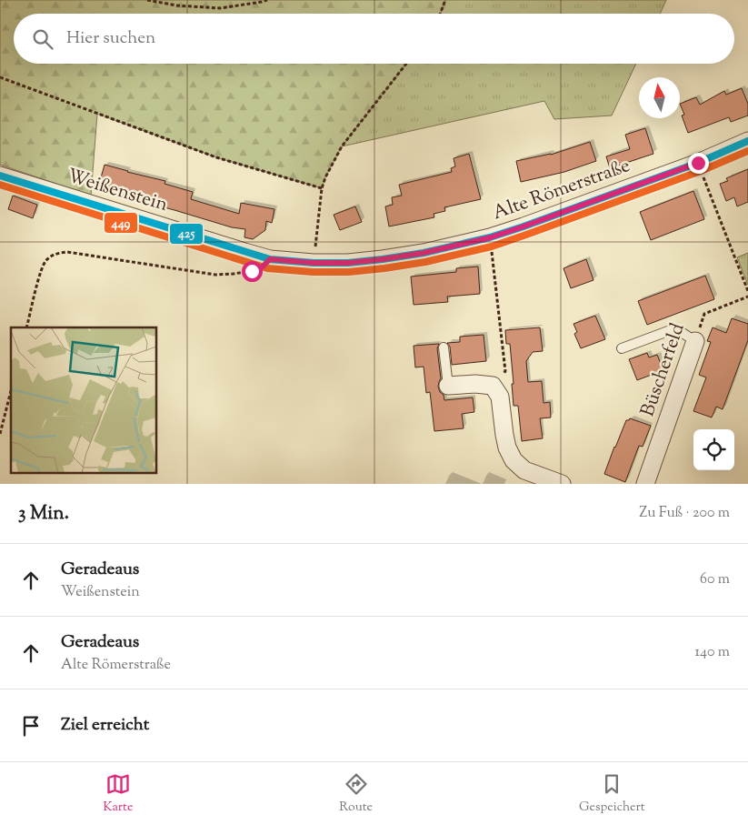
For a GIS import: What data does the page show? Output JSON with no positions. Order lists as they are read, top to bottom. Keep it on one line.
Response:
{"streets":{"street":["Alte Römerstraße","Weißenstein","Büscherfeld"]},"crossings":[["Alte Römerstraße","Weißenstein"]],"lines":["transit line 425","transit line 449"],"north":"top","page":{"search":"Hier suchen","heading":["3 Min.","Zu Fuß · 200 m"],"list":[["Geradeaus","Weißenstein","60 m"],["Geradeaus","Alte Römerstraße","140 m"],"Ziel erreicht"],"nav":["Karte","Route","Gespeichert"]}}
